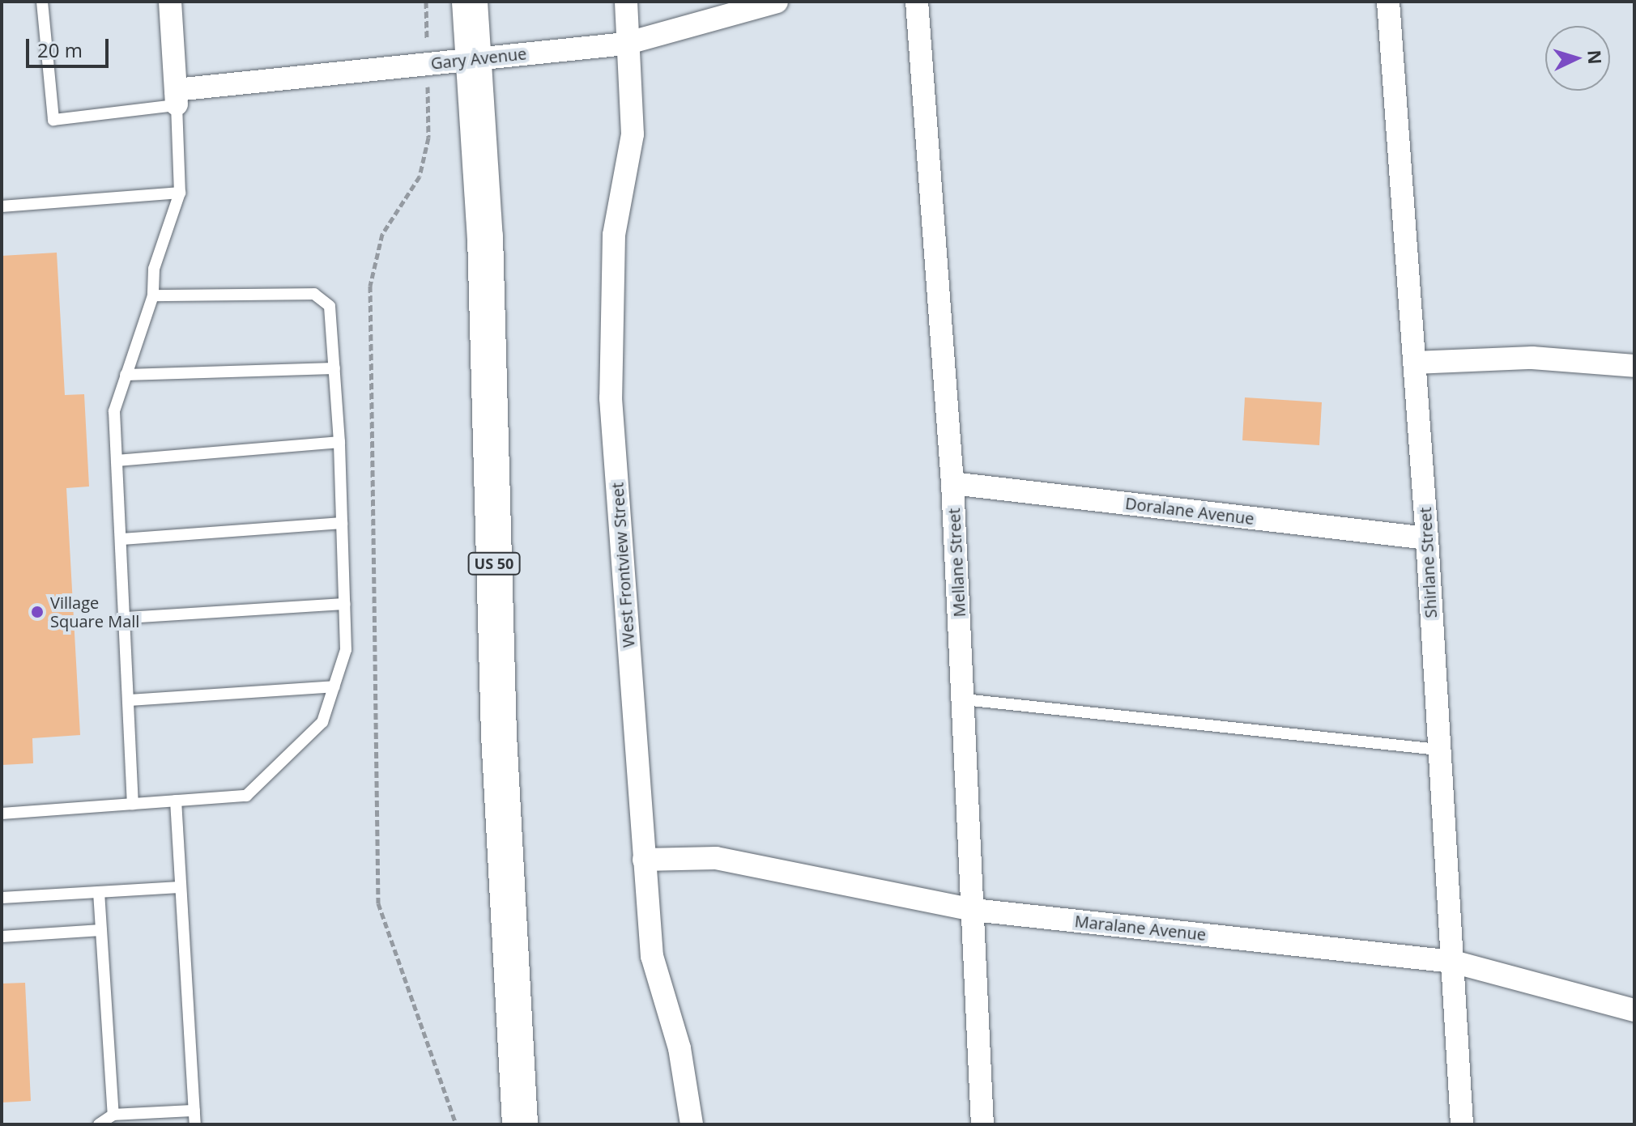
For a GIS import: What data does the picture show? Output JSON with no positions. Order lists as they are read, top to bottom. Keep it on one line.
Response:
{"streets":{"highway":["US 50"],"street":["Gary Avenue","Doralane Avenue","Mellane Street","Shirlane Street","West Frontview Street","Maralane Avenue"]},"crossings":[["Gary Avenue","US 50"],["Gary Avenue","West Frontview Street"],["Doralane Avenue","Mellane Street"],["Doralane Avenue","Shirlane Street"],["Mellane Street","Maralane Avenue"],["Shirlane Street","Maralane Avenue"],["West Frontview Street","Maralane Avenue"]],"places":["Village Square Mall"],"scale_bar":"20 m","north":"right"}
